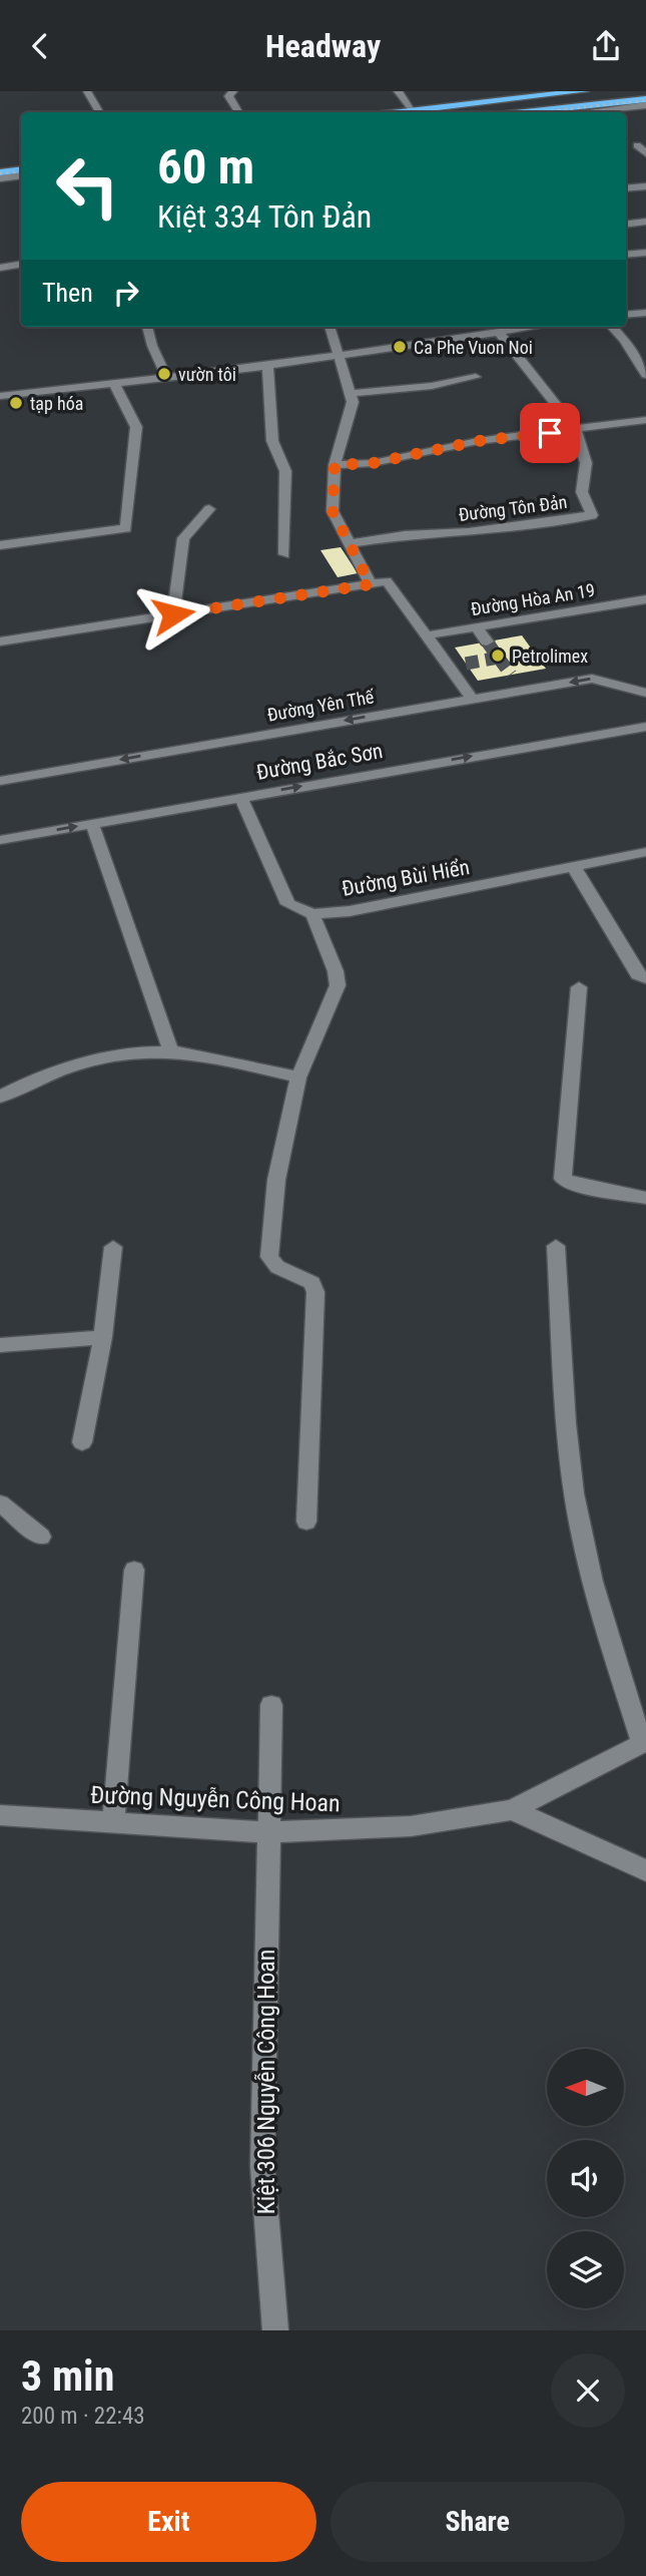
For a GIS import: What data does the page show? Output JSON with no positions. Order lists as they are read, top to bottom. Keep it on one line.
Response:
{"streets":{"street":["Đường Tôn Đản","Đường Hòa An 19","Đường Yên Thế","Đường Bắc Sơn","Đường Bùi Hiển","Đường Nguyễn Công Hoan","Kiệt 306 Nguyễn Công Hoan"]},"crossings":[["Đường Nguyễn Công Hoan","Kiệt 306 Nguyễn Công Hoan"]],"one_way":["Đường Bắc Sơn"],"places":["Ca Phe Vuon Noi","vườn tôi","tạp hóa","Petrolimex"],"north":"left","page":{"header":"Headway","turn":["60 m","Kiệt 334 Tôn Đản"],"then":"Then","heading":["3 min","200 m · 22:43"],"buttons":["Exit","Share"]}}
